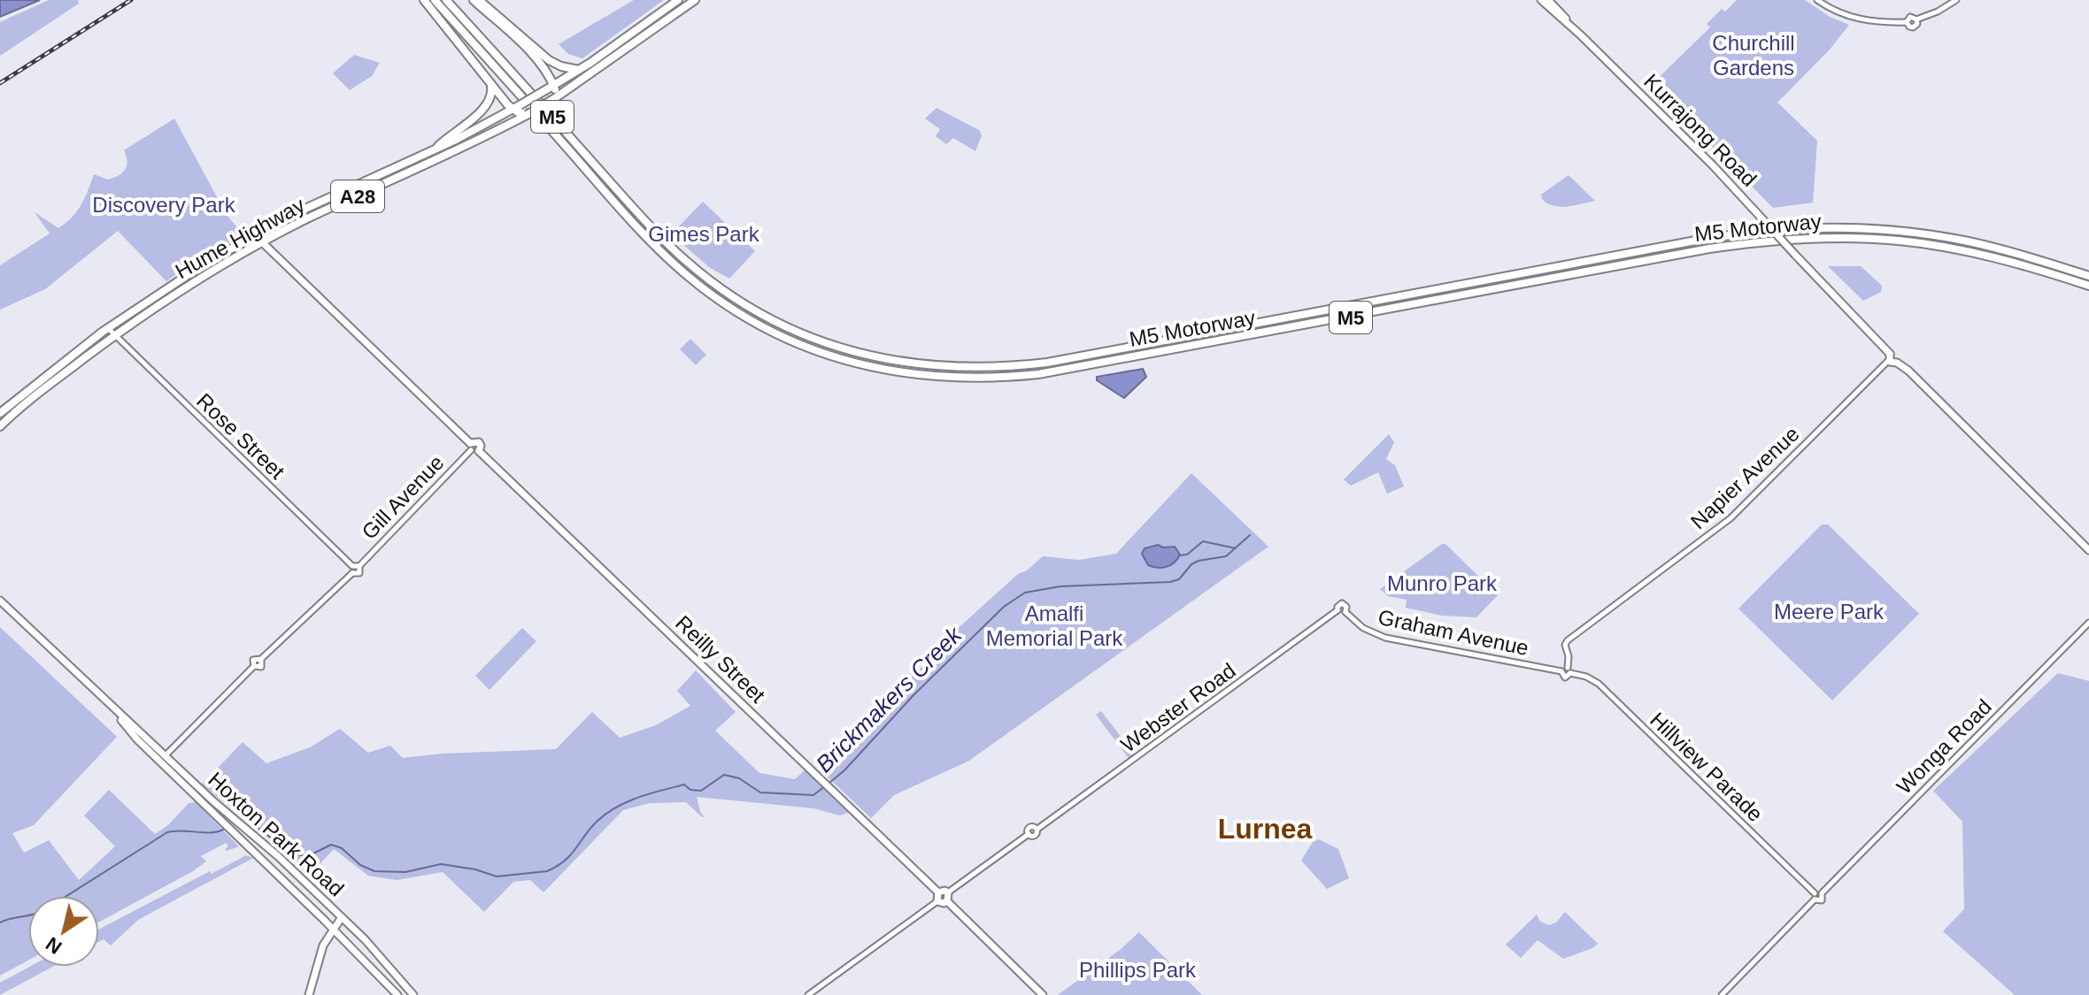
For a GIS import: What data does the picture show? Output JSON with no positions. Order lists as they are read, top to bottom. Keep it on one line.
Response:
{"streets":{"highway":["M5","A28","M5 Motorway","Hume Highway"],"main road":["Kurrajong Road","Reilly Street","Hoxton Park Road"],"street":["Rose Street","Napier Avenue","Gill Avenue","Graham Avenue","Webster Road","Wonga Road","Hillview Parade"]},"crossings":[["Kurrajong Road","Napier Avenue"],["Hume Highway","Rose Street"],["Hume Highway","Reilly Street"],["Napier Avenue","Graham Avenue"],["Napier Avenue","Hillview Parade"],["Gill Avenue","Reilly Street"],["Graham Avenue","Webster Road"],["Graham Avenue","Hillview Parade"],["Reilly Street","Webster Road"],["Wonga Road","Hillview Parade"]],"districts":["Lurnea"],"water":["Brickmakers Creek"],"parks":["Churchill Gardens","Discovery Park","Gimes Park","Munro Park","Meere Park","Amalfi Memorial Park","Phillips Park"],"north":"bottom left"}
